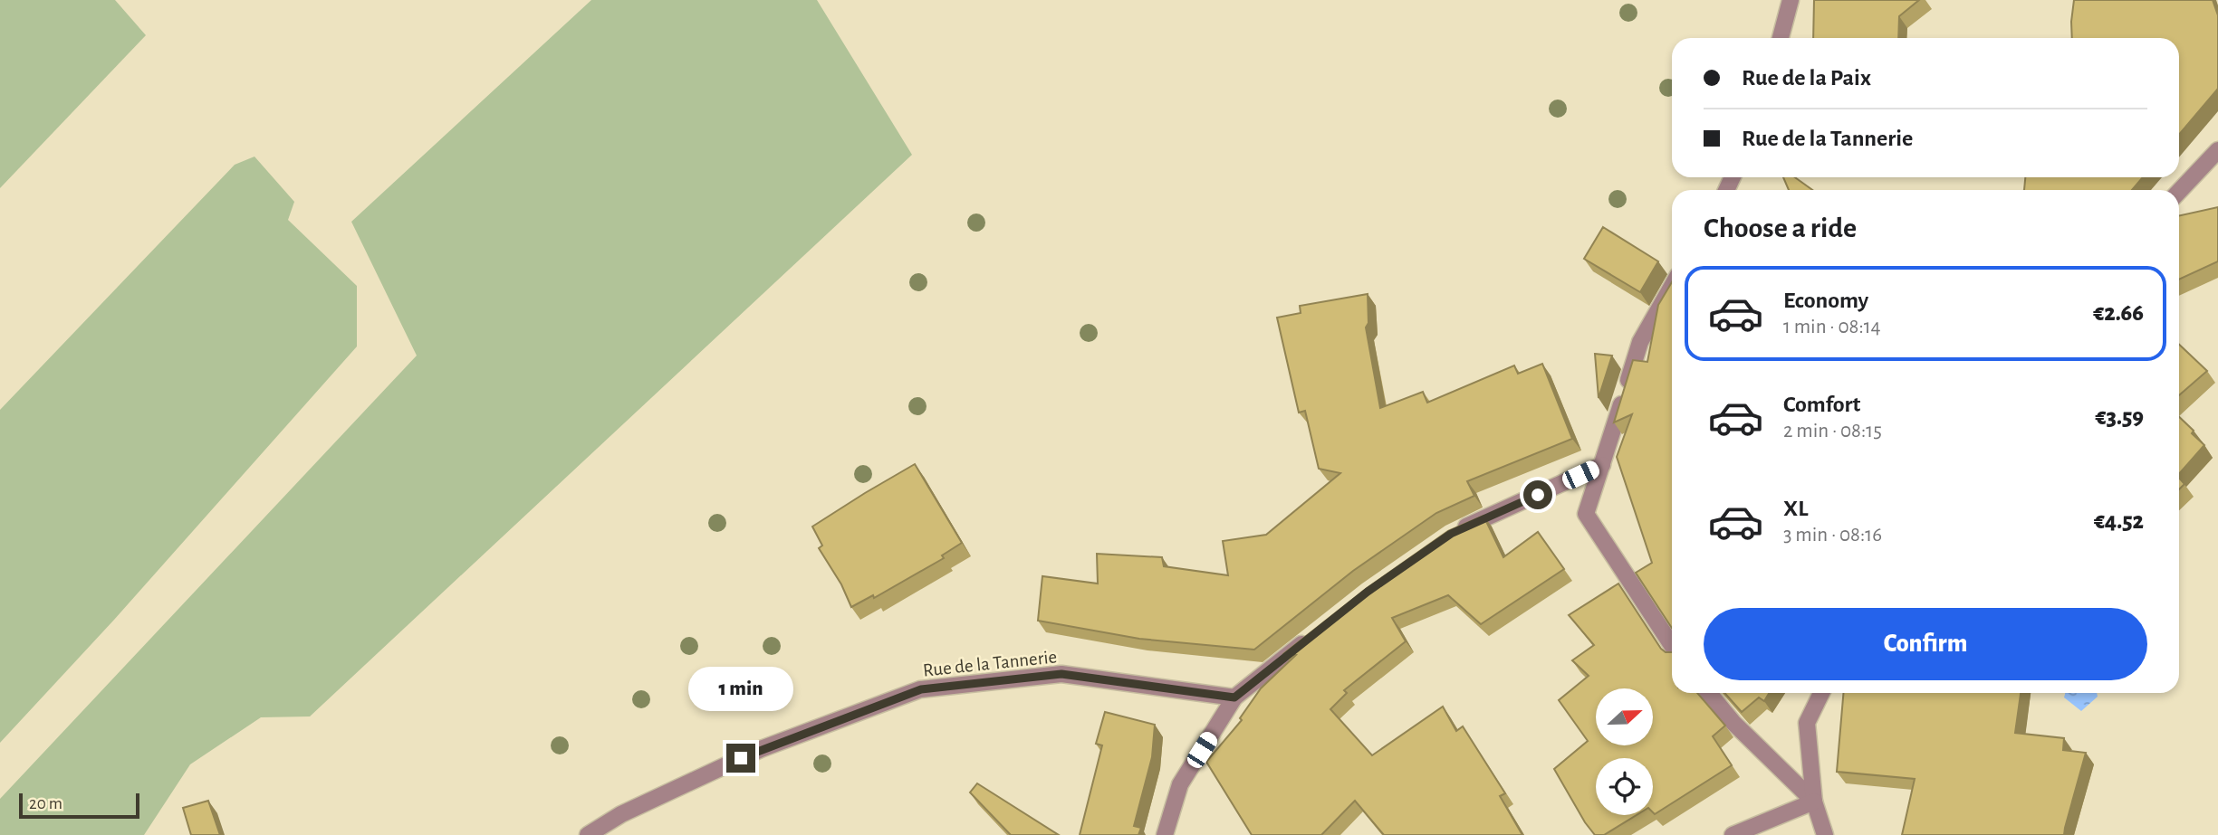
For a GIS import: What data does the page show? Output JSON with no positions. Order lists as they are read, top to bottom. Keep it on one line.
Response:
{"streets":{"street":["Rue de la Tannerie"]},"scale_bar":"20 m","north":"right","page":{"banner":["Rue de la Paix","Rue de la Tannerie"],"heading":"Choose a ride","list":[{"name":"Economy","note":"1 min · 08:14","value":"€2.66"},{"name":"Comfort","note":"2 min · 08:15","value":"€3.59"},{"name":"XL","note":"3 min · 08:16","value":"€4.52"}],"buttons":"Confirm","bubble":"1 min","scale":"20 m"}}
